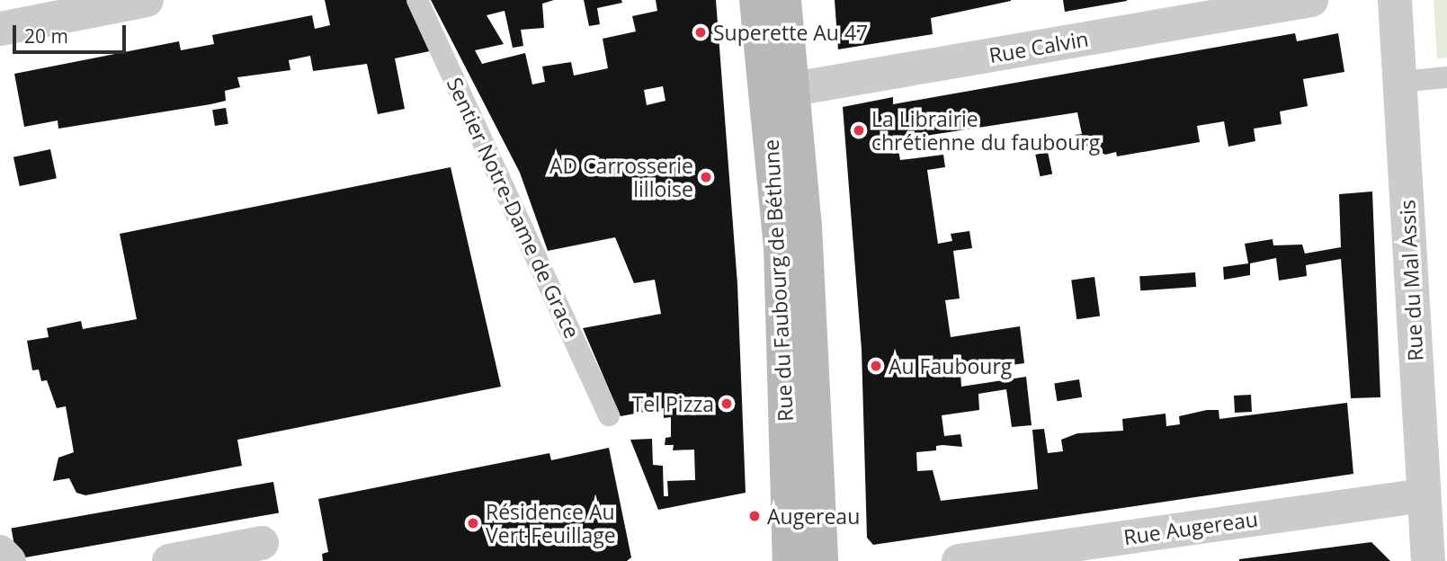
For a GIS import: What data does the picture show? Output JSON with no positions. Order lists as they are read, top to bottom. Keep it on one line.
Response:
{"streets":{"main road":["Rue du Faubourg de Béthune"],"street":["Rue Calvin","Rue du Mal Assis","Rue Augereau"],"lane":["Sentier Notre-Dame de Grace"]},"crossings":[["Rue Calvin","Rue du Faubourg de Béthune"],["Rue du Mal Assis","Rue Augereau"]],"places":["Superette Au 47","La Librairie chrétienne du faubourg","AD Carrosserie lilloise","Au Faubourg","Tel Pizza","Augereau","Résidence Au Vert Feuillage"],"scale_bar":"20 m"}
